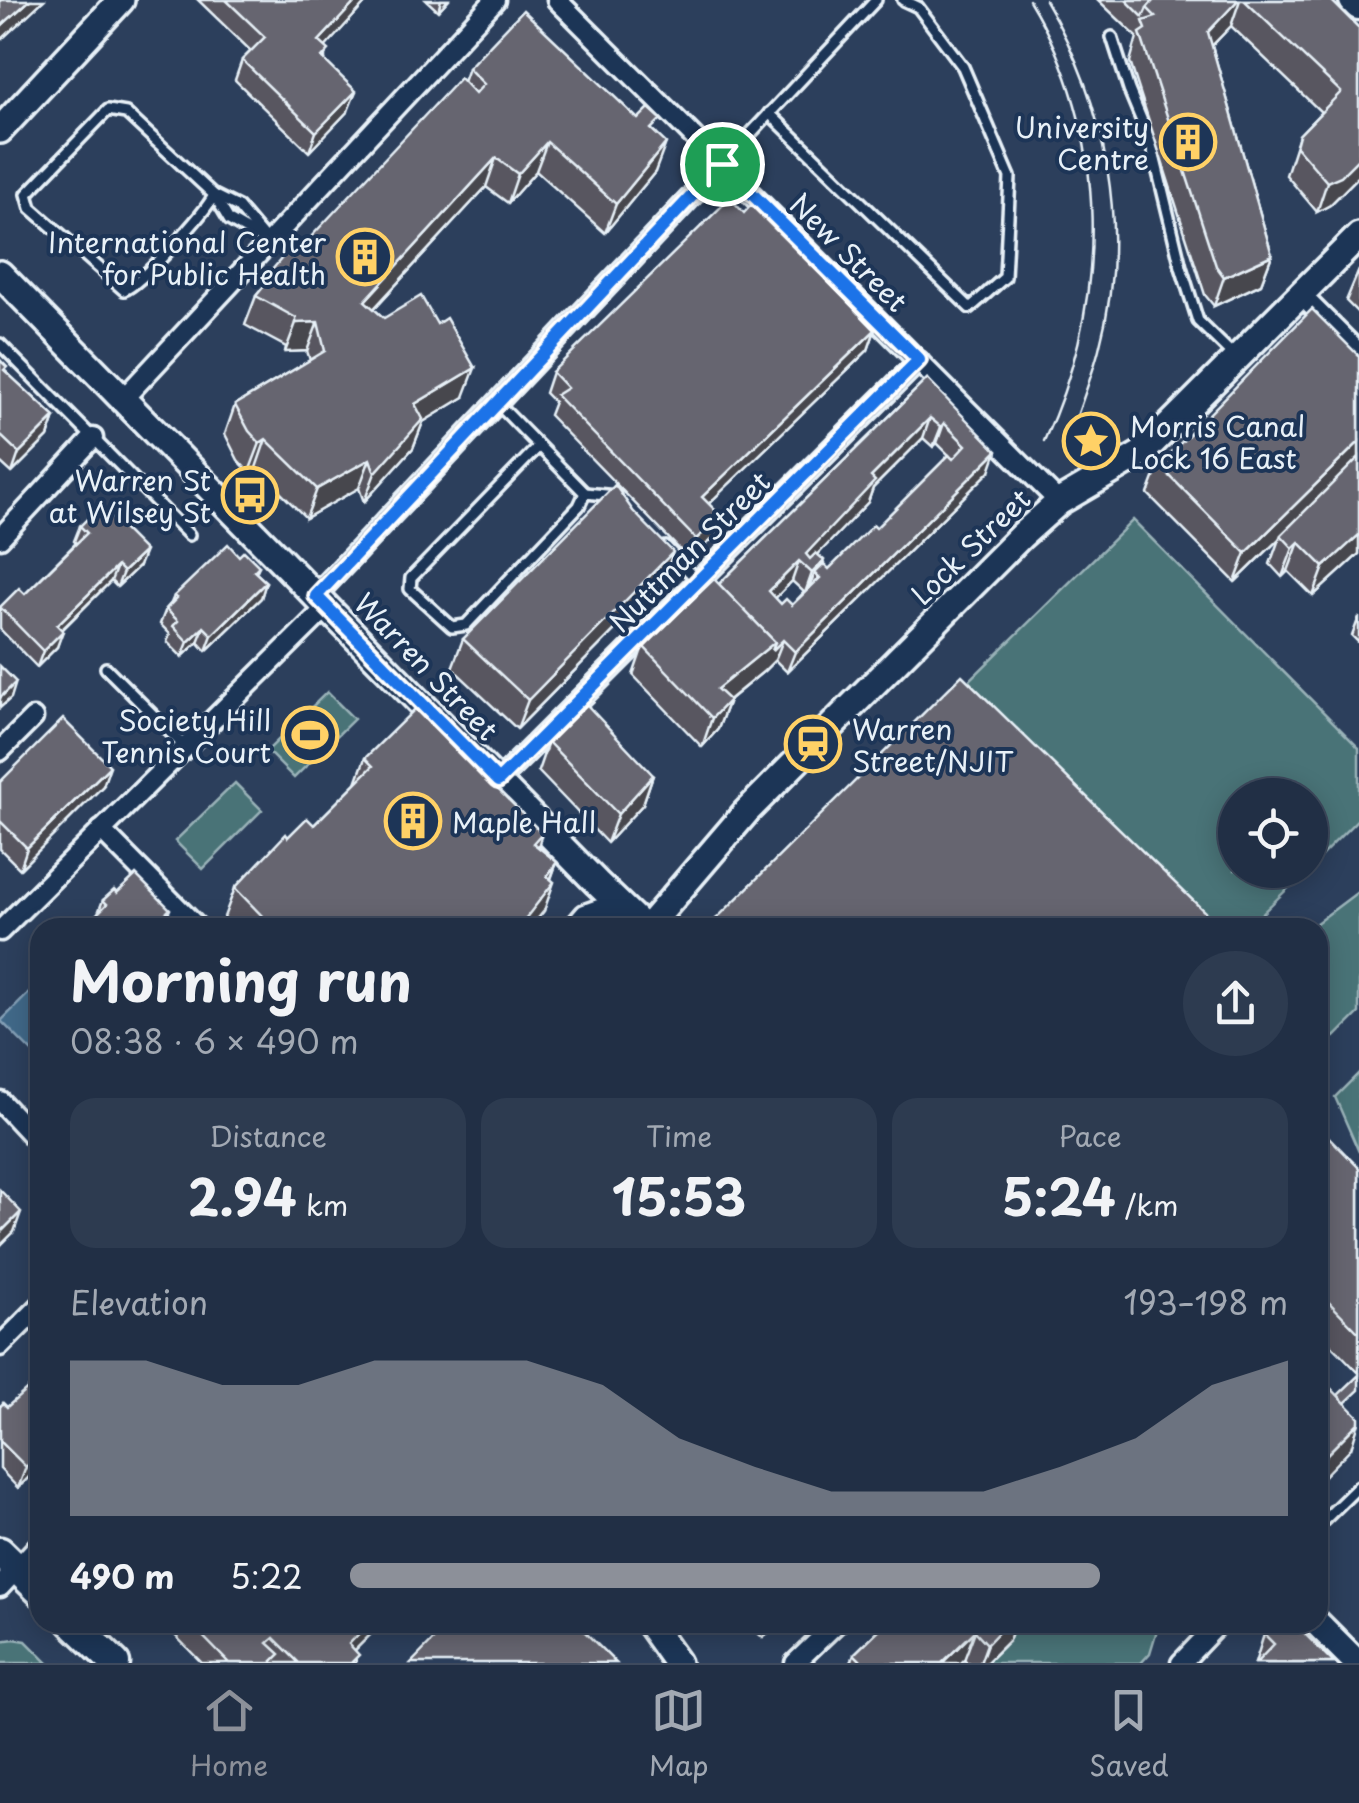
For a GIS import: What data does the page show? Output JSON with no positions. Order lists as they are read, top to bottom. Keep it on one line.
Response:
{"streets":{"main road":["Lock Street","Warren Street"],"street":["New Street","Nuttman Street"]},"crossings":[["New Street","Lock Street"],["New Street","Nuttman Street"],["Nuttman Street","Warren Street"]],"places":{"building":["University Centre","International Center for Public Health","Maple Hall"],"place":["Morris Canal Lock 16 East"],"bus stop":["Warren St at Wilsey St"],"sports":["Society Hill Tennis Court"],"station":["Warren Street/NJIT"]},"page":{"heading":["Morning run","08:38 · 6 × 490 m"],"stats":[["Distance","2.94 km"],["Time","15:53"],["Pace","5:24 /km"]],"chart":["Elevation","193–198 m"],"list":[{"name":"490 m","note":"5:22"}],"tabs":["Home","Map","Saved"]}}
